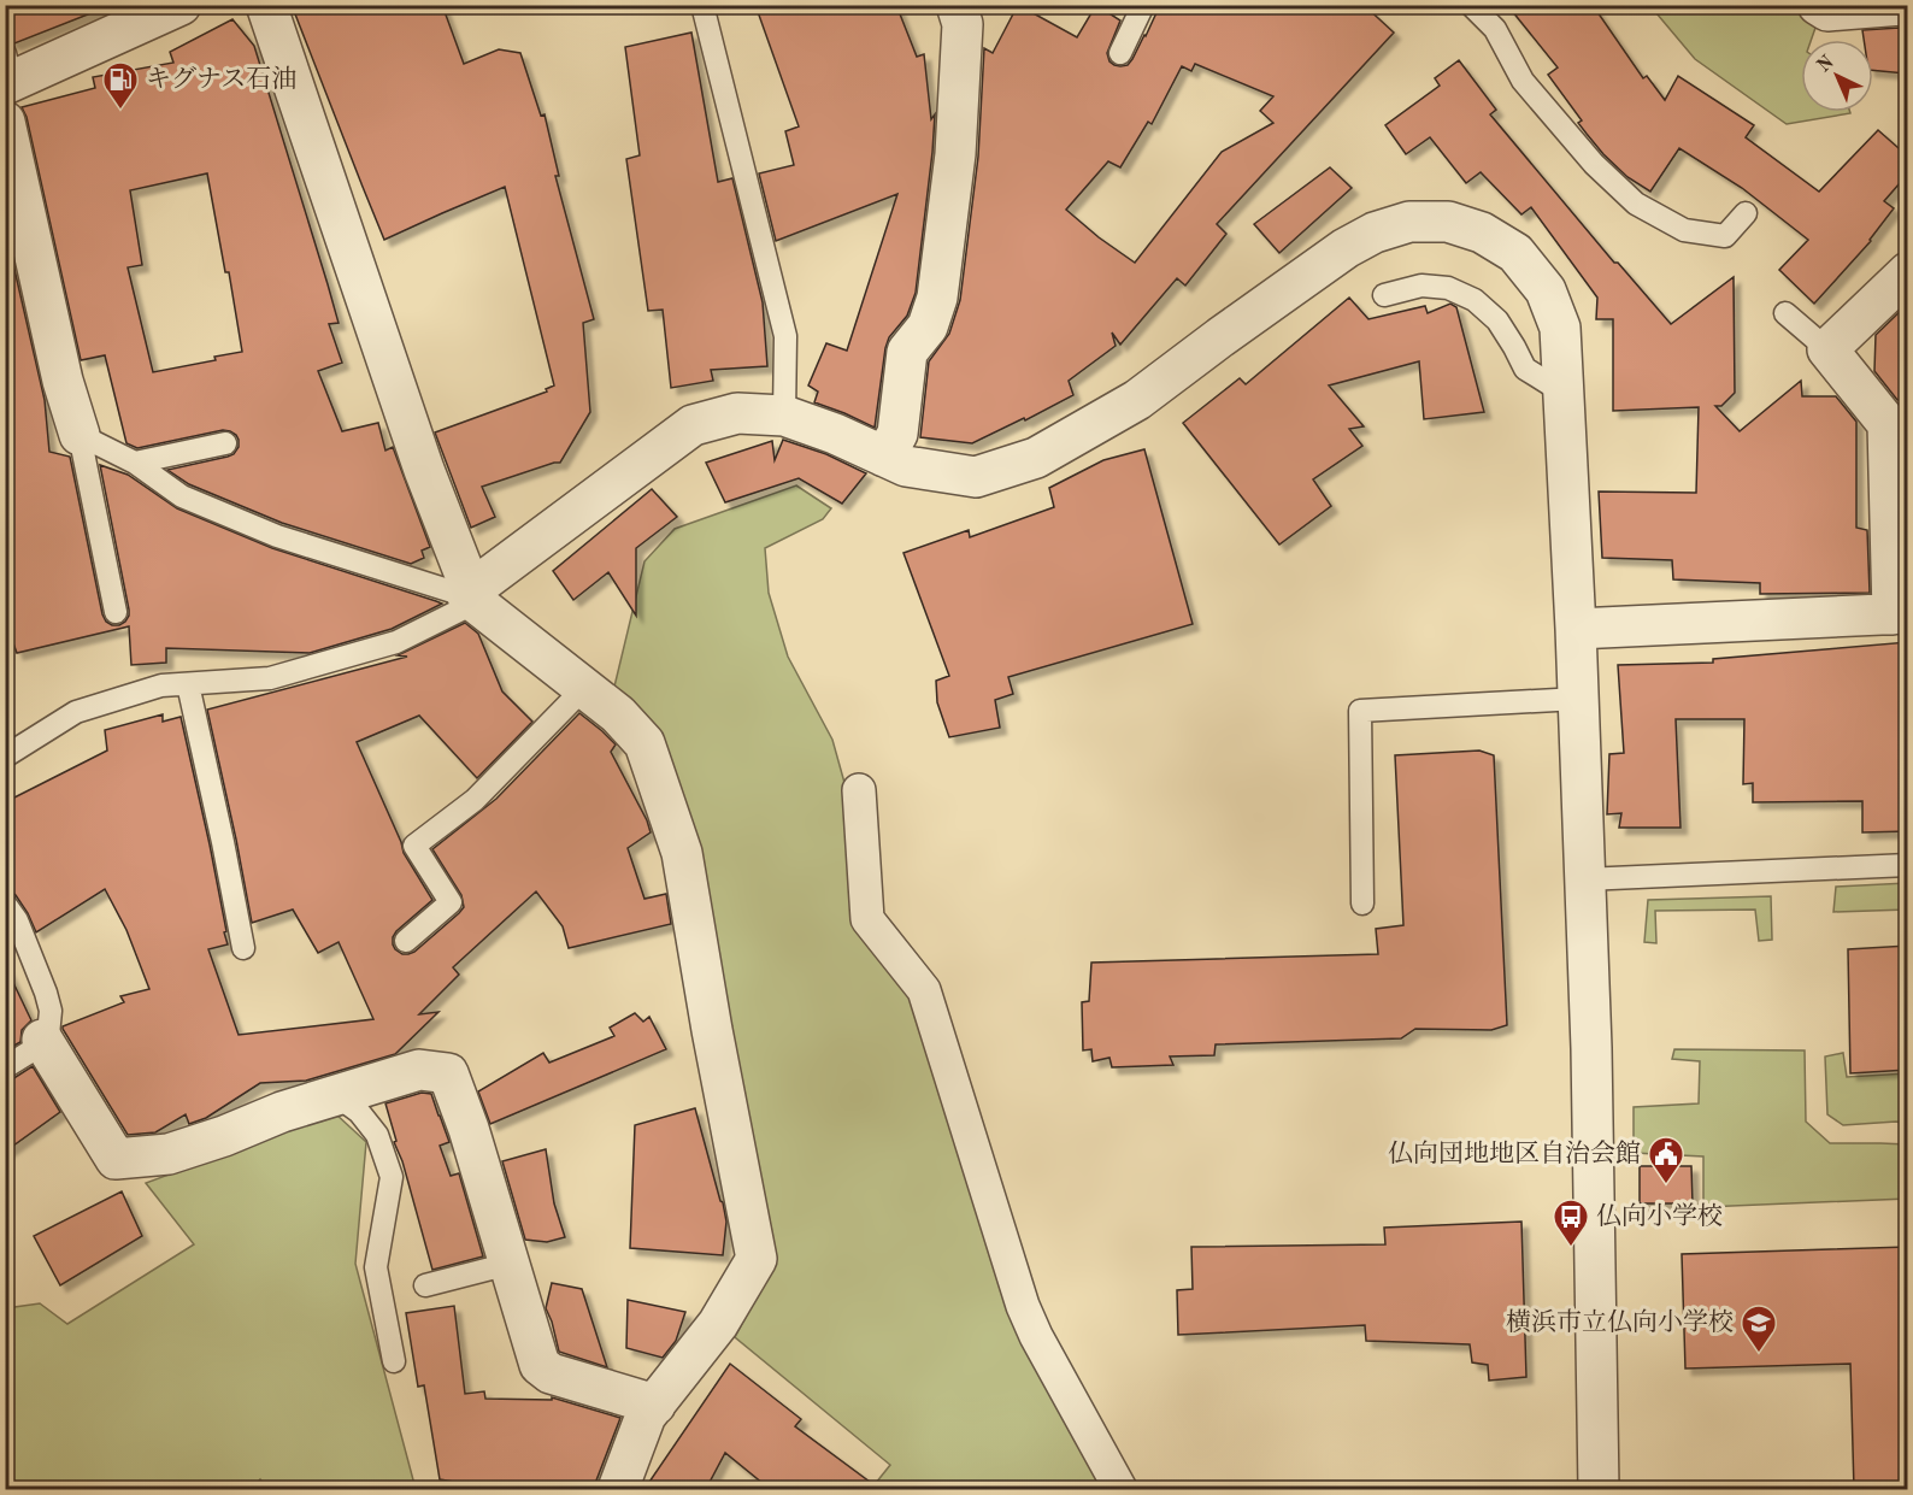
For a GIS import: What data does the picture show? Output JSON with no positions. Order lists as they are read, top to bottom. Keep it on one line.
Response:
{"places":{"fuel station":["キグナス石油"],"public building":["仏向団地地区自治会館"],"bus stop":["仏向小学校"],"school or university":["横浜市立仏向小学校"]},"north":"top left"}
